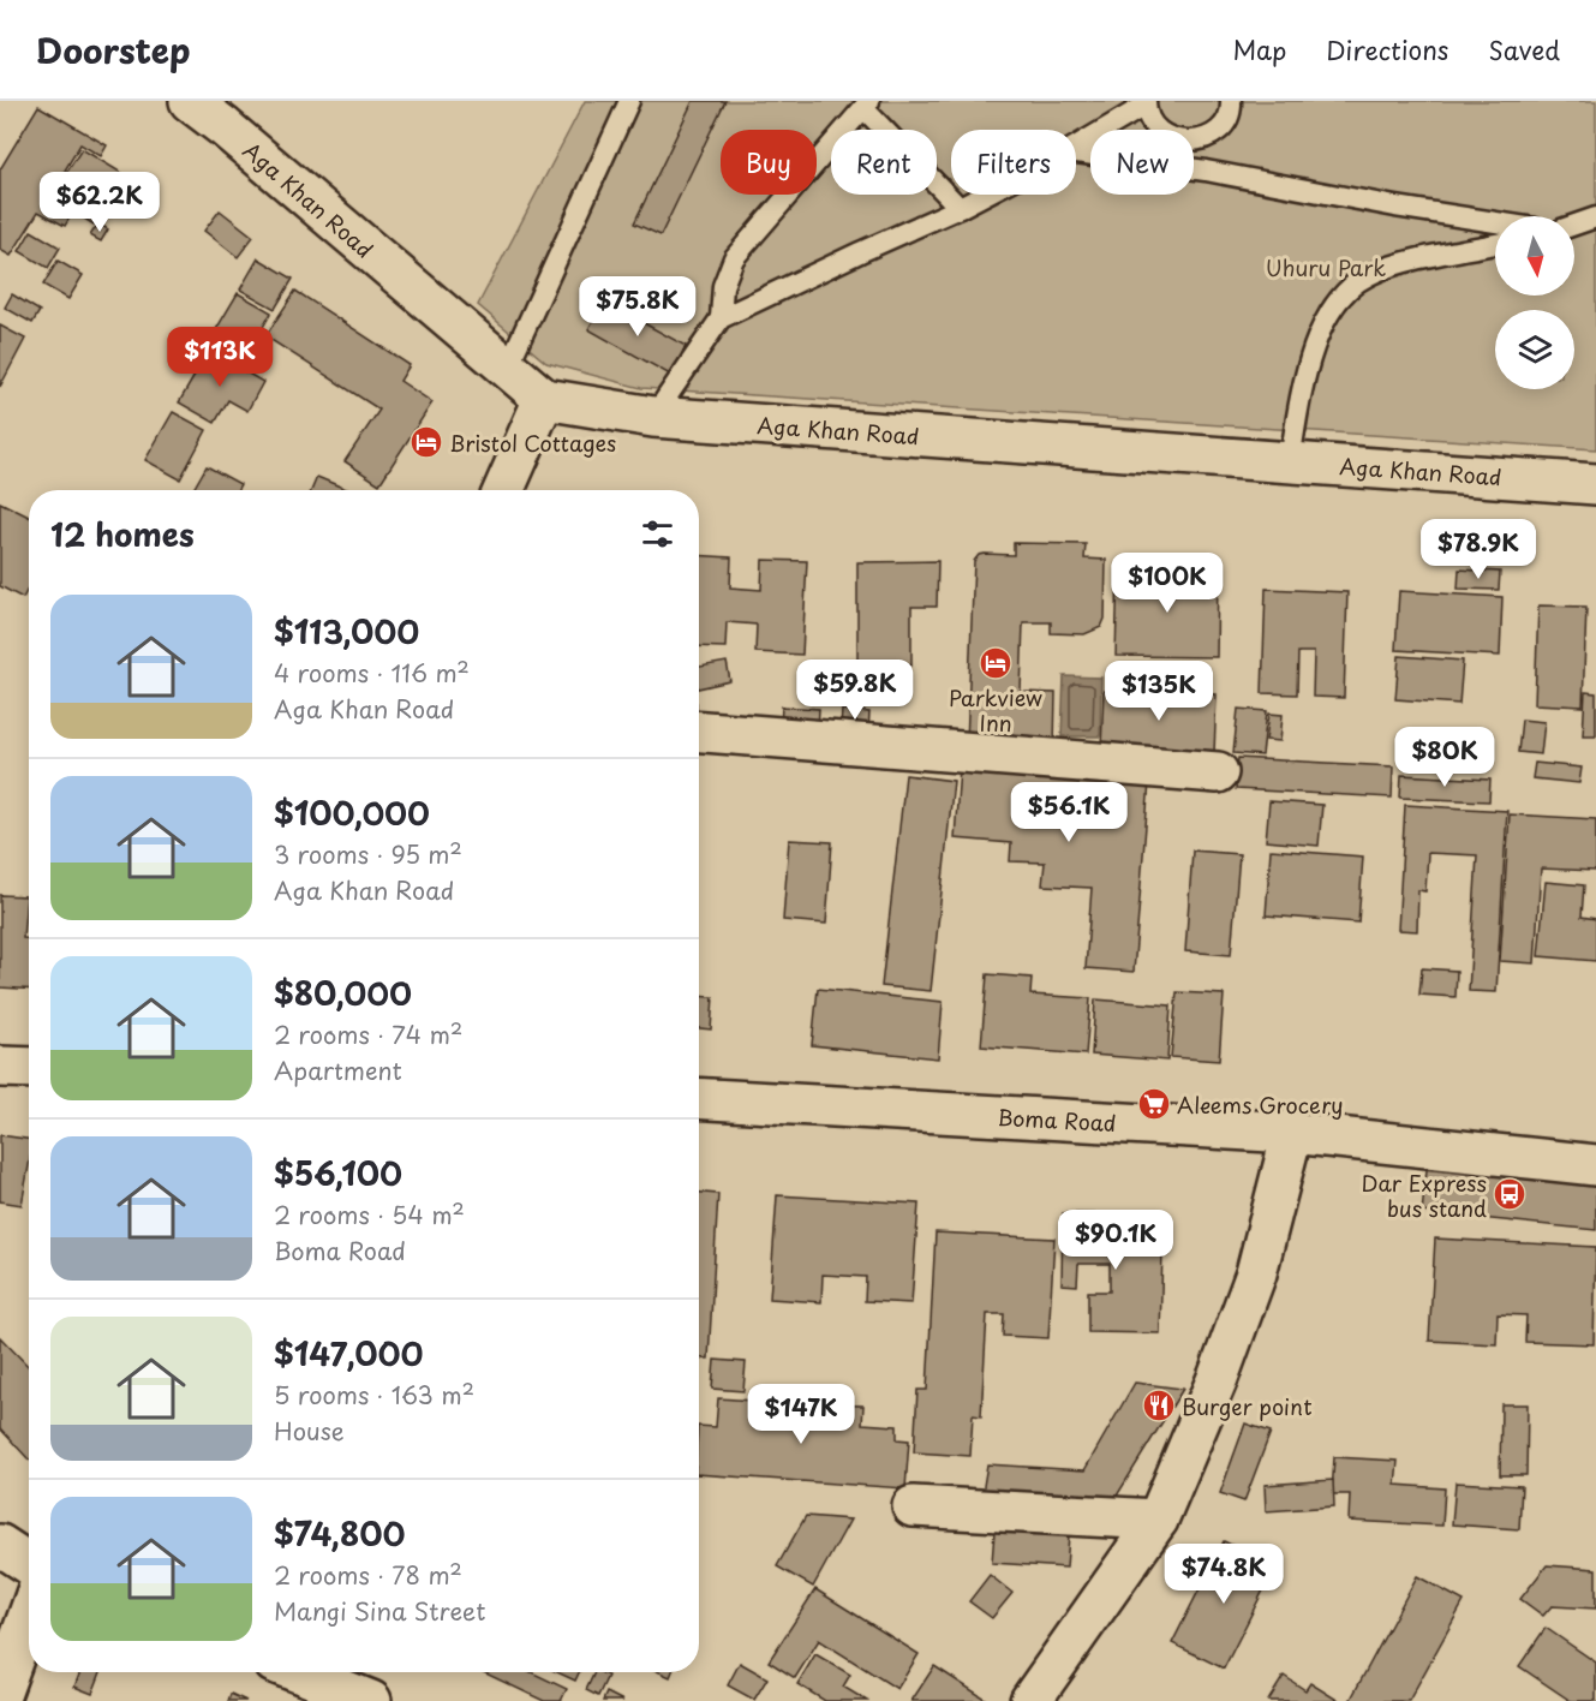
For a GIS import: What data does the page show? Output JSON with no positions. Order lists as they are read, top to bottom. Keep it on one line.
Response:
{"streets":{"street":["Aga Khan Road","Boma Road"]},"parks":["Uhuru Park"],"places":{"hotel":["Bristol Cottages","Parkview Inn"],"supermarket":["Aleems Grocery"],"bus stop":["Dar Express bus stand"],"restaurant":["Burger point"]},"north":"bottom","page":{"header":"Doorstep","nav":["Map","Directions","Saved"],"chip":["Buy","Rent","Filters","New"],"price":["$62.2K","$75.8K","$113K","$78.9K","$100K","$59.8K","$135K","$80K","$56.1K","$90.1K","$147K","$74.8K"],"heading":"12 homes","list":[{"name":"$113,000","note":"4 rooms · 116 m² · Aga Khan Road"},{"name":"$100,000","note":"3 rooms · 95 m² · Aga Khan Road"},{"name":"$80,000","note":"2 rooms · 74 m² · Apartment"},{"name":"$56,100","note":"2 rooms · 54 m² · Boma Road"},{"name":"$147,000","note":"5 rooms · 163 m² · House"},{"name":"$74,800","note":"2 rooms · 78 m² · Mangi Sina Street"}]}}
